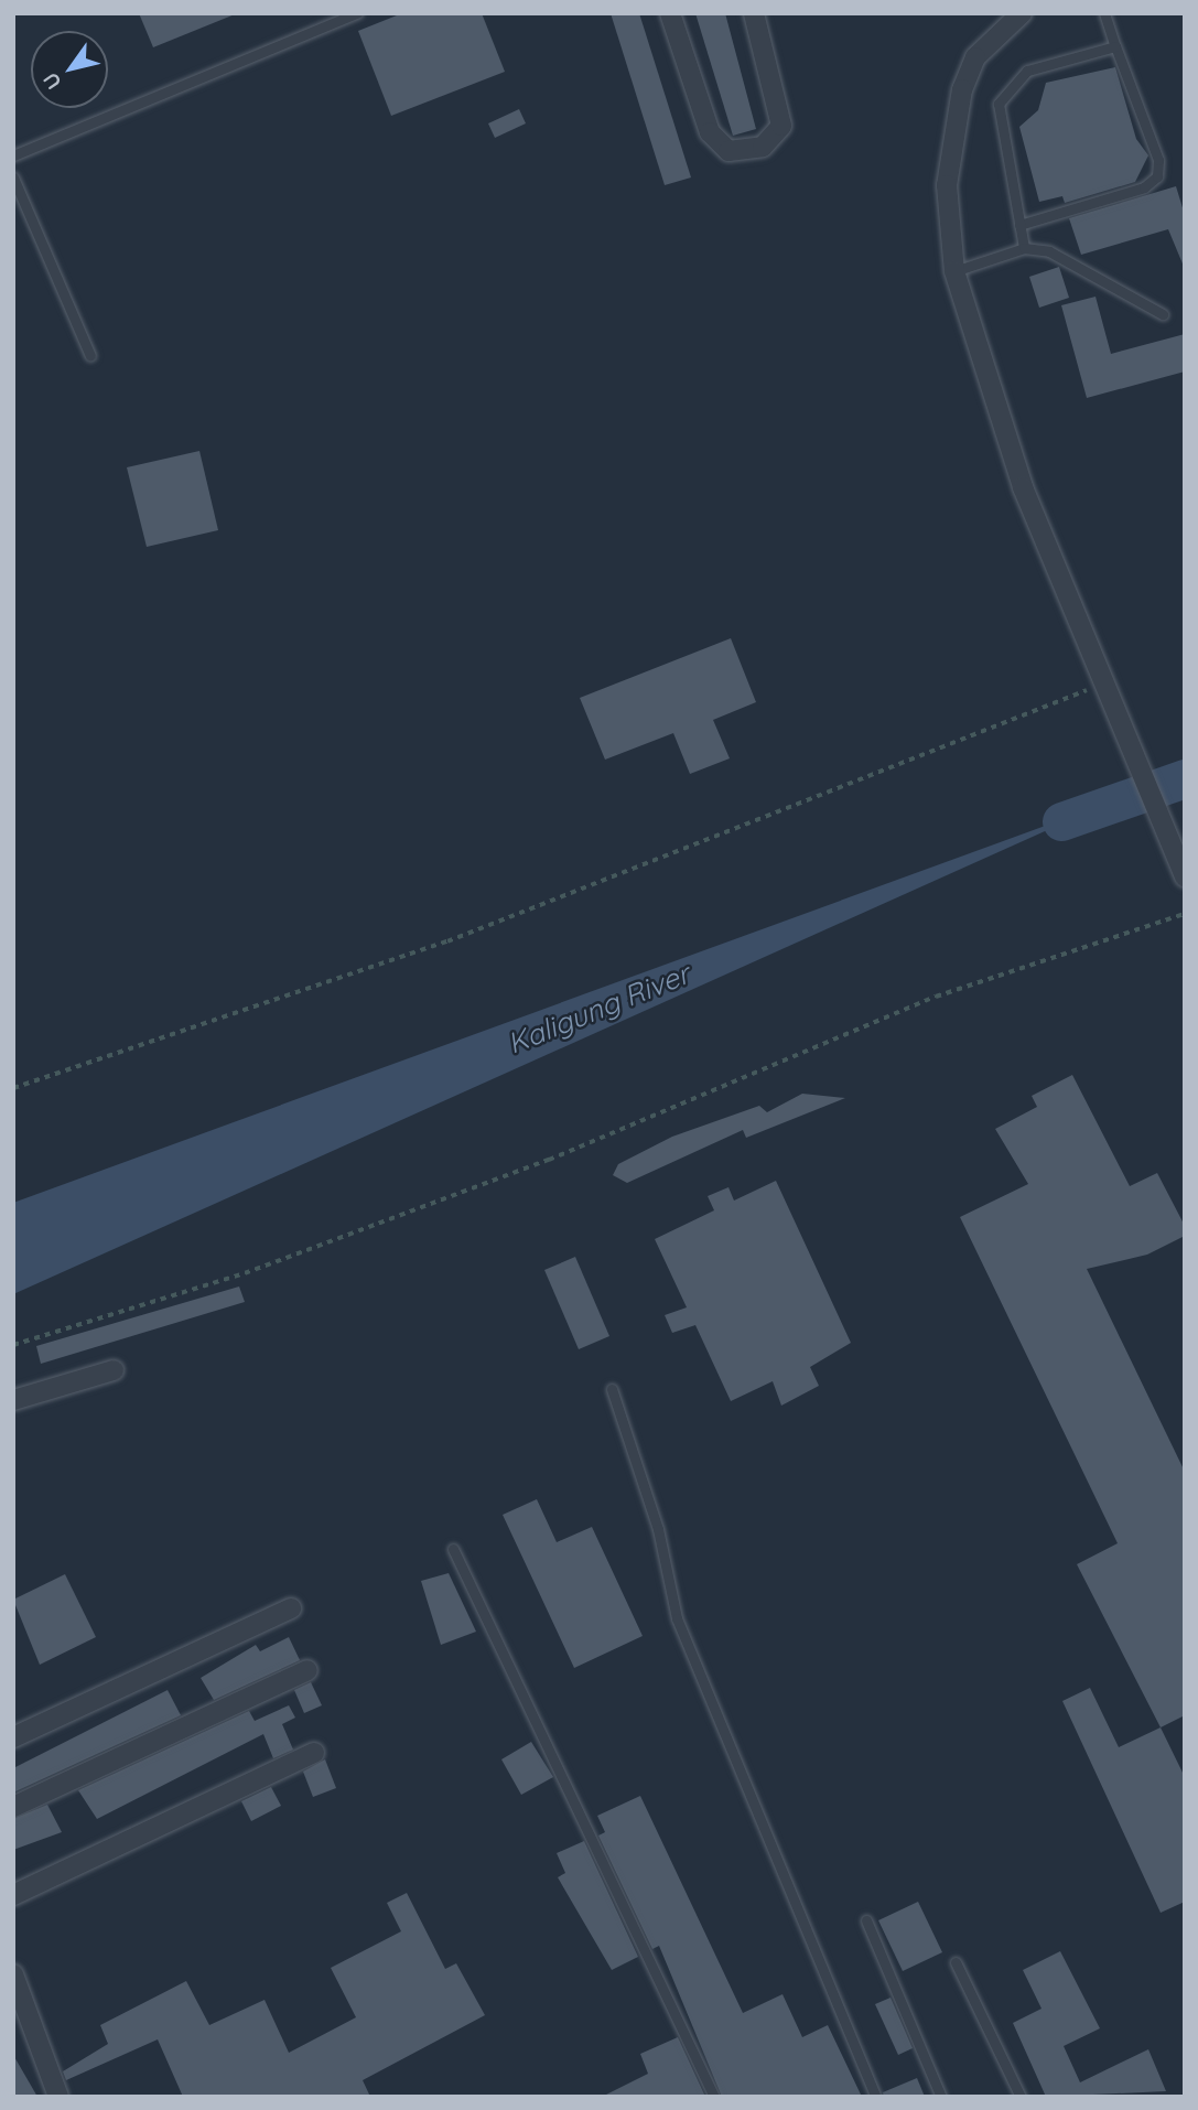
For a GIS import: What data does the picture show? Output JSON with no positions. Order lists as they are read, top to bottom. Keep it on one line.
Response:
{"water":["Kaligung River"],"north":"bottom left"}
